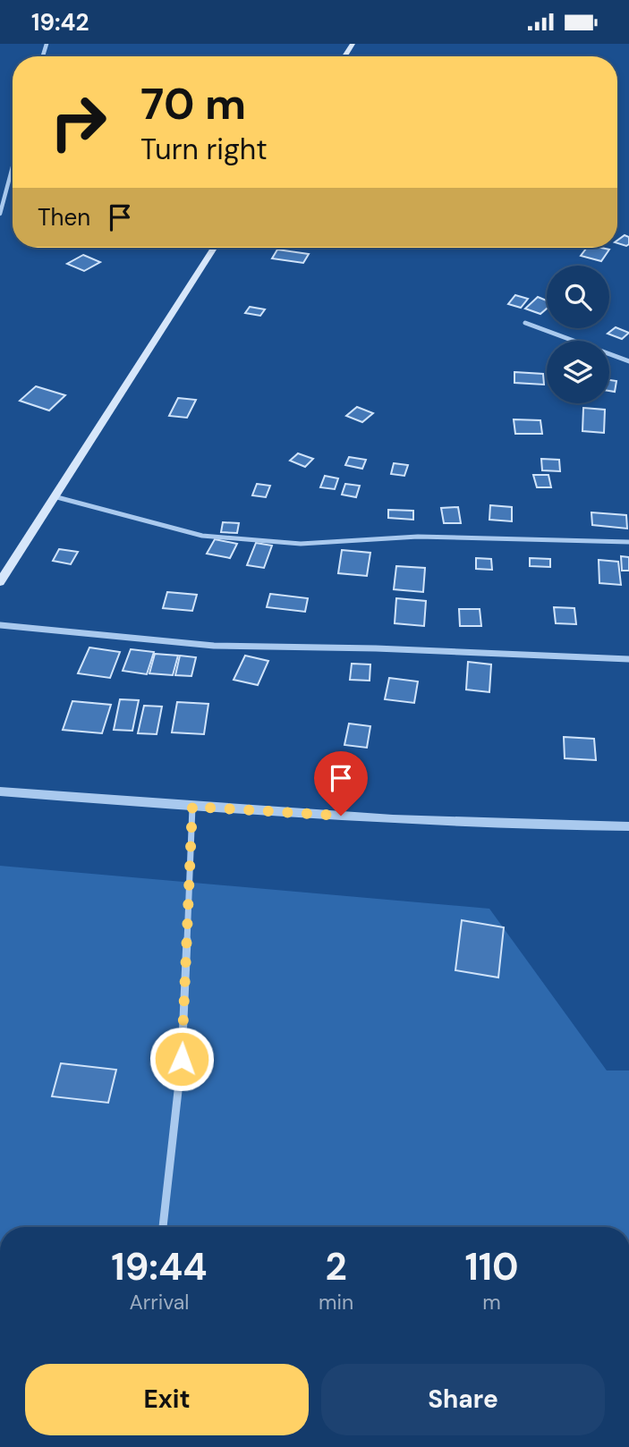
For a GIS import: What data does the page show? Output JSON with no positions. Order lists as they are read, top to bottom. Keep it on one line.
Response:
{"page":{"status":"19:42","turn":["70 m","Turn right"],"then":"Then","eta":["19:44","Arrival","2","min","110","m"],"buttons":["Exit","Share"]}}
